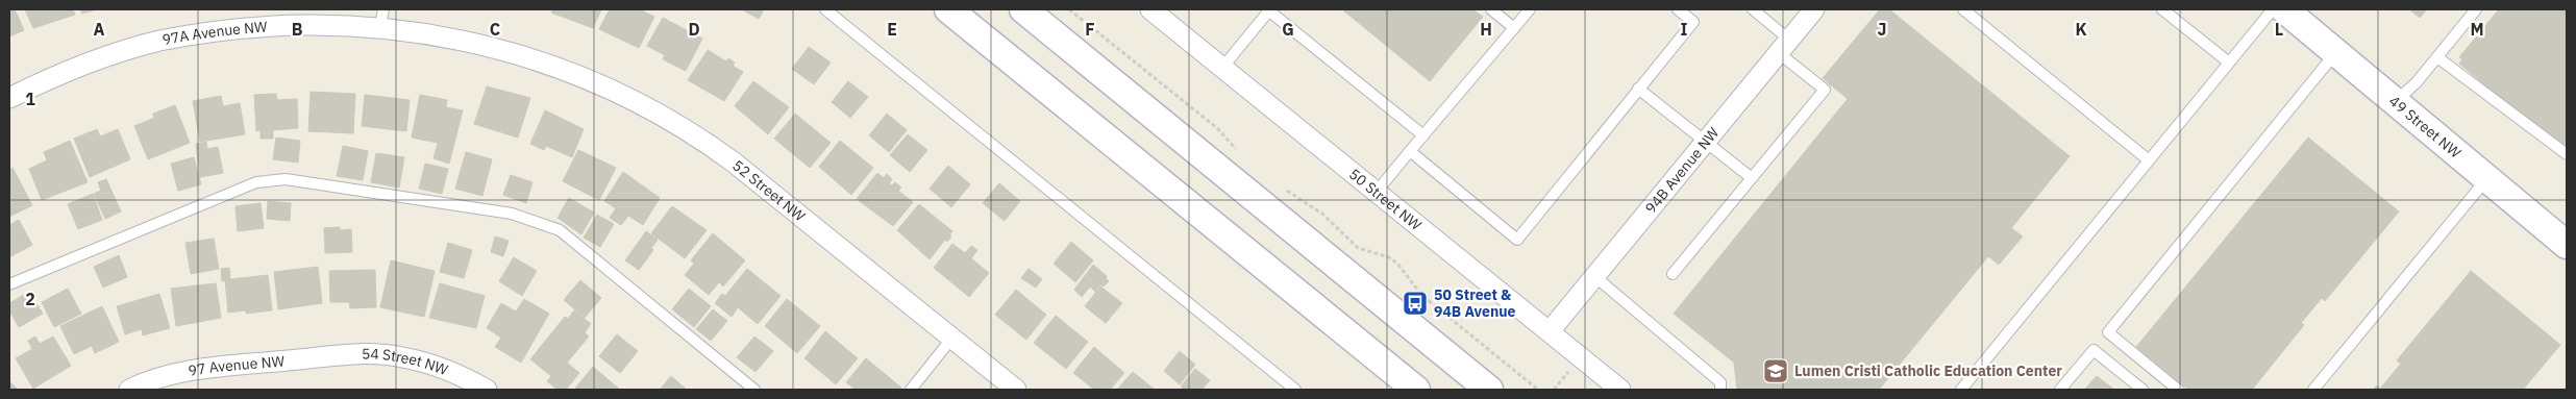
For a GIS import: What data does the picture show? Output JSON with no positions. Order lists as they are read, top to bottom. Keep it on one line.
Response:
{"streets":{"main road":["49 Street NW"],"street":["97A Avenue NW","94B Avenue NW","52 Street NW","50 Street NW","54 Street NW","97 Avenue NW"]},"crossings":[["97A Avenue NW","52 Street NW"],["94B Avenue NW","50 Street NW"],["54 Street NW","97 Avenue NW"]],"places":{"bus stop":["50 Street & 94B Avenue"],"school or university":["Lumen Cristi Catholic Education Center"]},"grid":{"columns":["A","B","C","D","E","F","G","H","I","J","K","L","M"],"rows":["1","2"]}}
